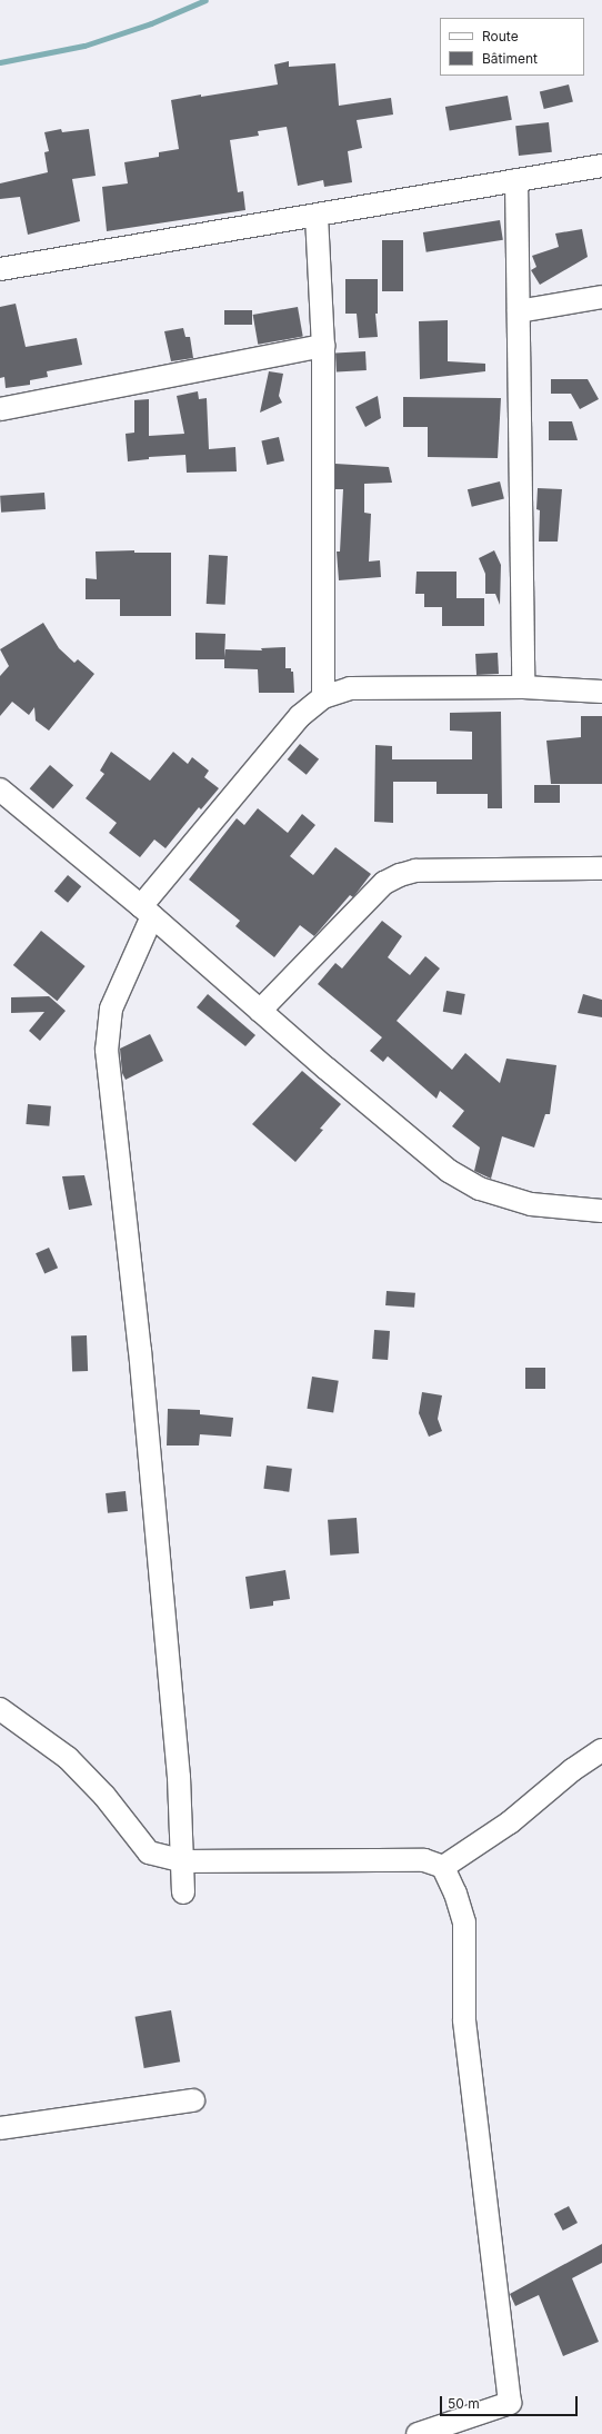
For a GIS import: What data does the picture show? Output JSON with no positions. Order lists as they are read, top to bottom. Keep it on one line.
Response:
{"legend":["Route","Bâtiment"],"scale_bar":"50 m"}
